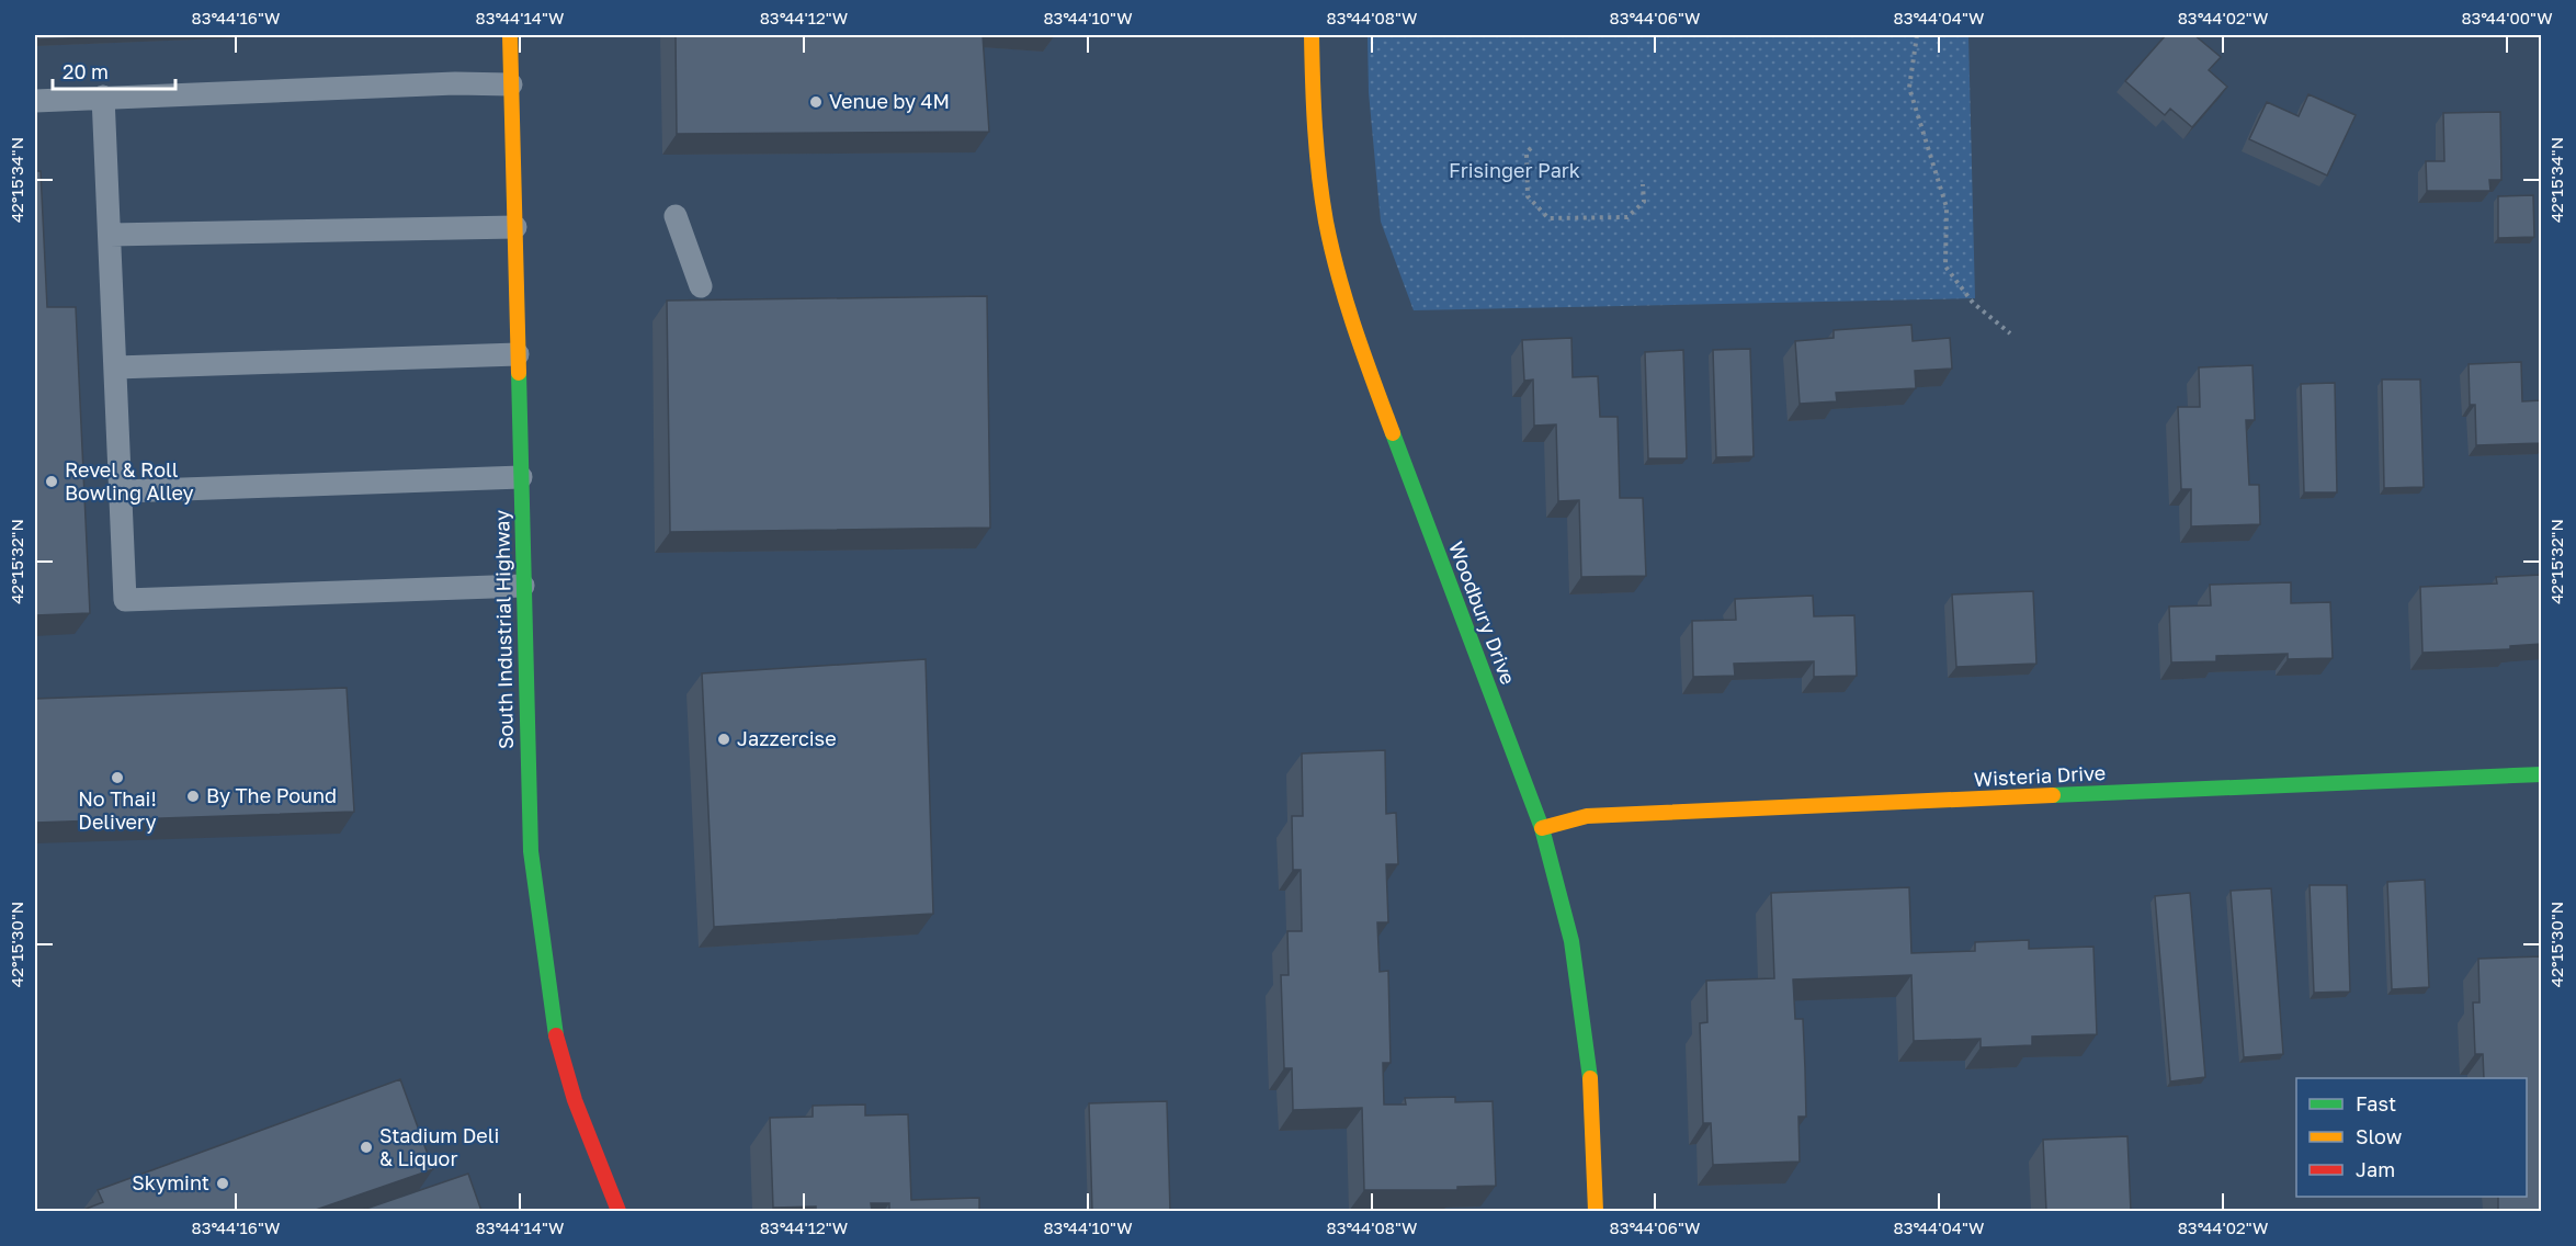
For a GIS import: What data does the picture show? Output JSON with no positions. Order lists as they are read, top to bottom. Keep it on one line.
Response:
{"streets":{"street":["Woodbury Drive","South Industrial Highway","Wisteria Drive"]},"crossings":[["Woodbury Drive","Wisteria Drive"]],"parks":["Frisinger Park"],"places":["Venue by 4M","Revel & Roll Bowling Alley","Jazzercise","No Thai! Delivery","By The Pound","Stadium Deli & Liquor","Skymint"],"legend":["Fast","Slow","Jam"],"scale_bar":"20 m","coordinates":["83°44'16\"W","83°44'14\"W","83°44'12\"W","83°44'10\"W","83°44'08\"W","83°44'06\"W","83°44'04\"W","83°44'02\"W","83°44'00\"W","42°15'34\"N","42°15'32\"N","42°15'30\"N"]}
